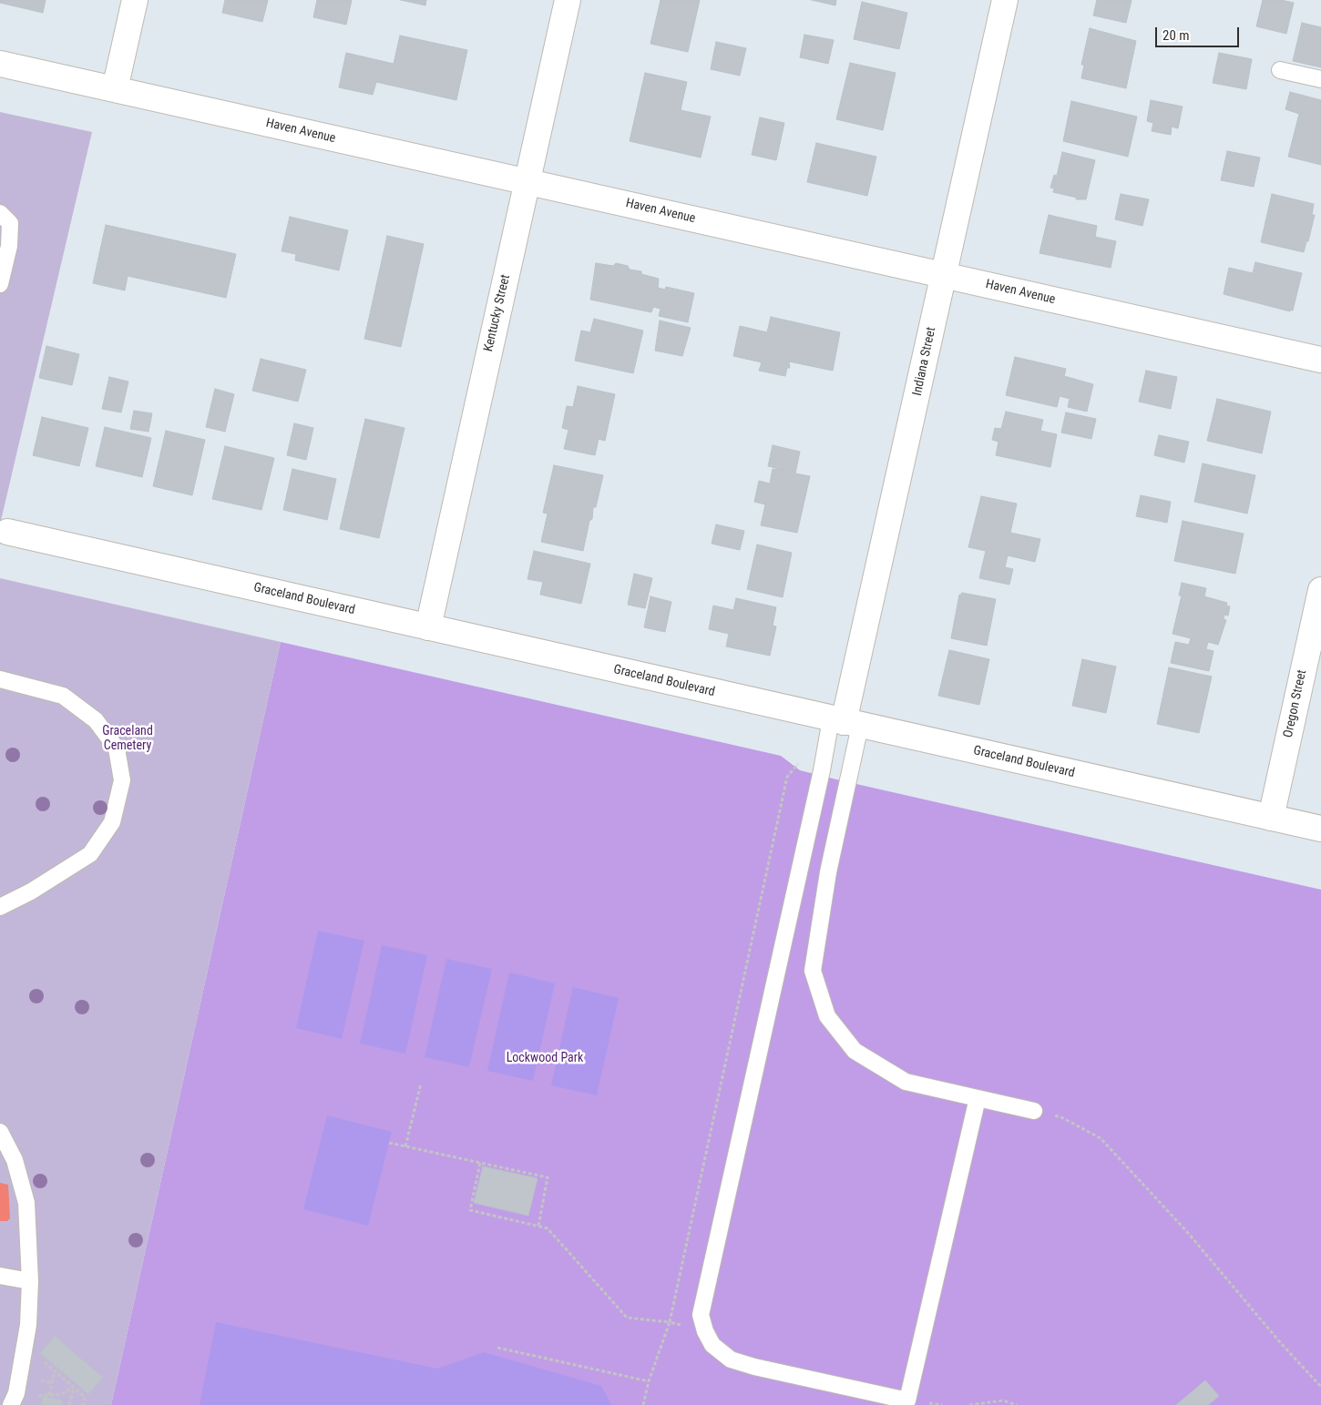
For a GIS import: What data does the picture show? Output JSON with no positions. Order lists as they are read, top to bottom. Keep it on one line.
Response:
{"streets":{"street":["Haven Avenue","Kentucky Street","Indiana Street","Graceland Boulevard","Oregon Street"]},"crossings":[["Haven Avenue","Kentucky Street"],["Haven Avenue","Indiana Street"],["Kentucky Street","Graceland Boulevard"],["Indiana Street","Graceland Boulevard"],["Graceland Boulevard","Oregon Street"]],"parks":["Graceland Cemetery","Lockwood Park"],"scale_bar":"20 m"}
